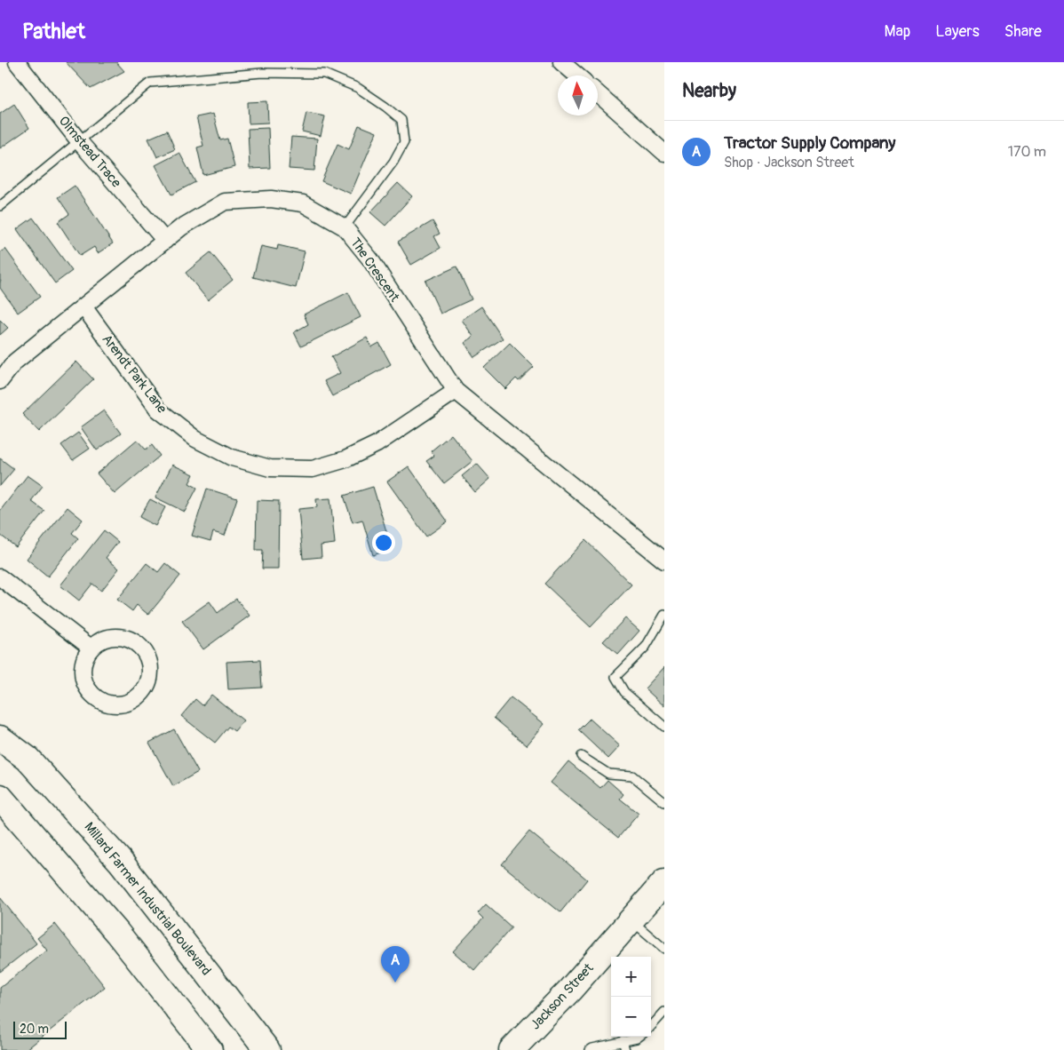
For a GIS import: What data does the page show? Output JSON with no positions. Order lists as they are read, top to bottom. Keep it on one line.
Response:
{"streets":{"main road":["Millard Farmer Industrial Boulevard","Jackson Street"],"street":["Olmstead Trace","The Crescent","Arendt Park Lane"]},"crossings":[["Olmstead Trace","The Crescent"],["The Crescent","Arendt Park Lane"]],"scale_bar":"20 m","north":"top","page":{"header":"Pathlet","nav":["Map","Layers","Share"],"heading":"Nearby","list":[{"mark":"A","name":"Tractor Supply Company","note":"Shop · Jackson Street","value":"170 m"}],"pins":"A","map_buttons":["+","−"],"scale":"20 m"}}
